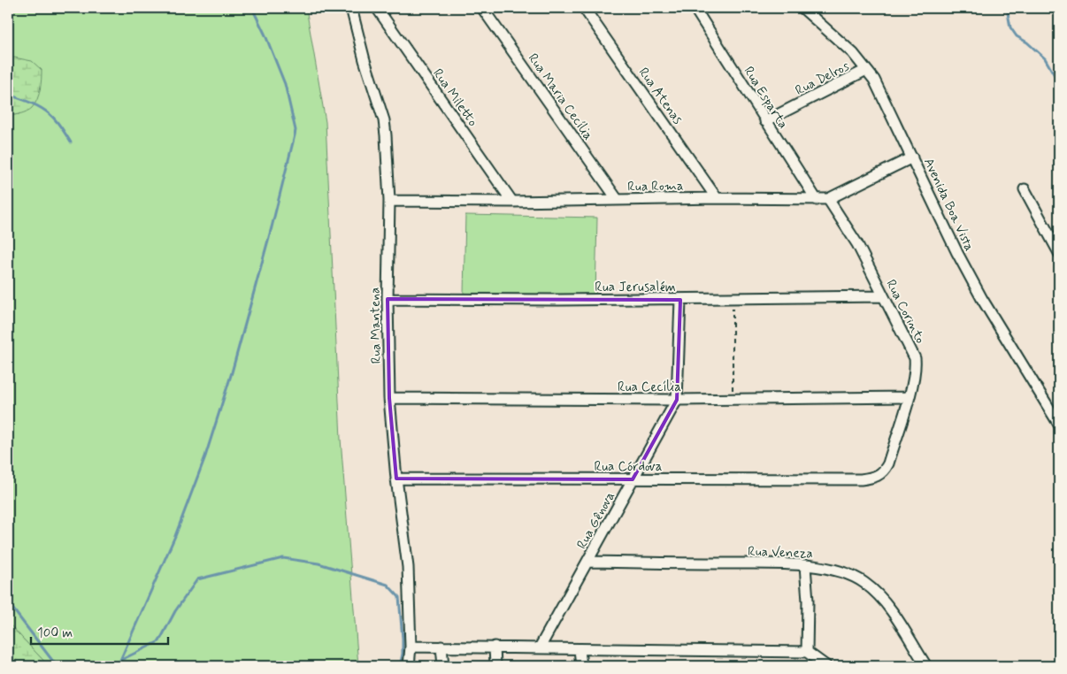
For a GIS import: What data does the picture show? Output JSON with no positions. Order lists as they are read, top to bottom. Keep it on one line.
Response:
{"streets":{"street":["Rua Delros","Rua Atenas","Rua Maria Cecília","Rua Miletto","Rua Esparta","Rua Roma","Avenida Boa Vista","Rua Jerusalém","Rua Corinto","Rua Mantena","Rua Cecília","Rua Córdova","Rua Gênova","Rua Veneza"]},"crossings":[["Rua Delros","Rua Esparta"],["Rua Delros","Avenida Boa Vista"],["Rua Atenas","Rua Roma"],["Rua Maria Cecília","Rua Roma"],["Rua Miletto","Rua Roma"],["Rua Esparta","Rua Roma"],["Rua Roma","Avenida Boa Vista"],["Rua Roma","Rua Corinto"],["Rua Roma","Rua Mantena"],["Rua Jerusalém","Rua Corinto"],["Rua Jerusalém","Rua Mantena"],["Rua Jerusalém","Rua Gênova"],["Rua Corinto","Rua Cecília"],["Rua Corinto","Rua Córdova"],["Rua Mantena","Rua Cecília"],["Rua Mantena","Rua Córdova"],["Rua Cecília","Rua Gênova"],["Rua Córdova","Rua Gênova"],["Rua Gênova","Rua Veneza"]],"scale_bar":"100 m"}
